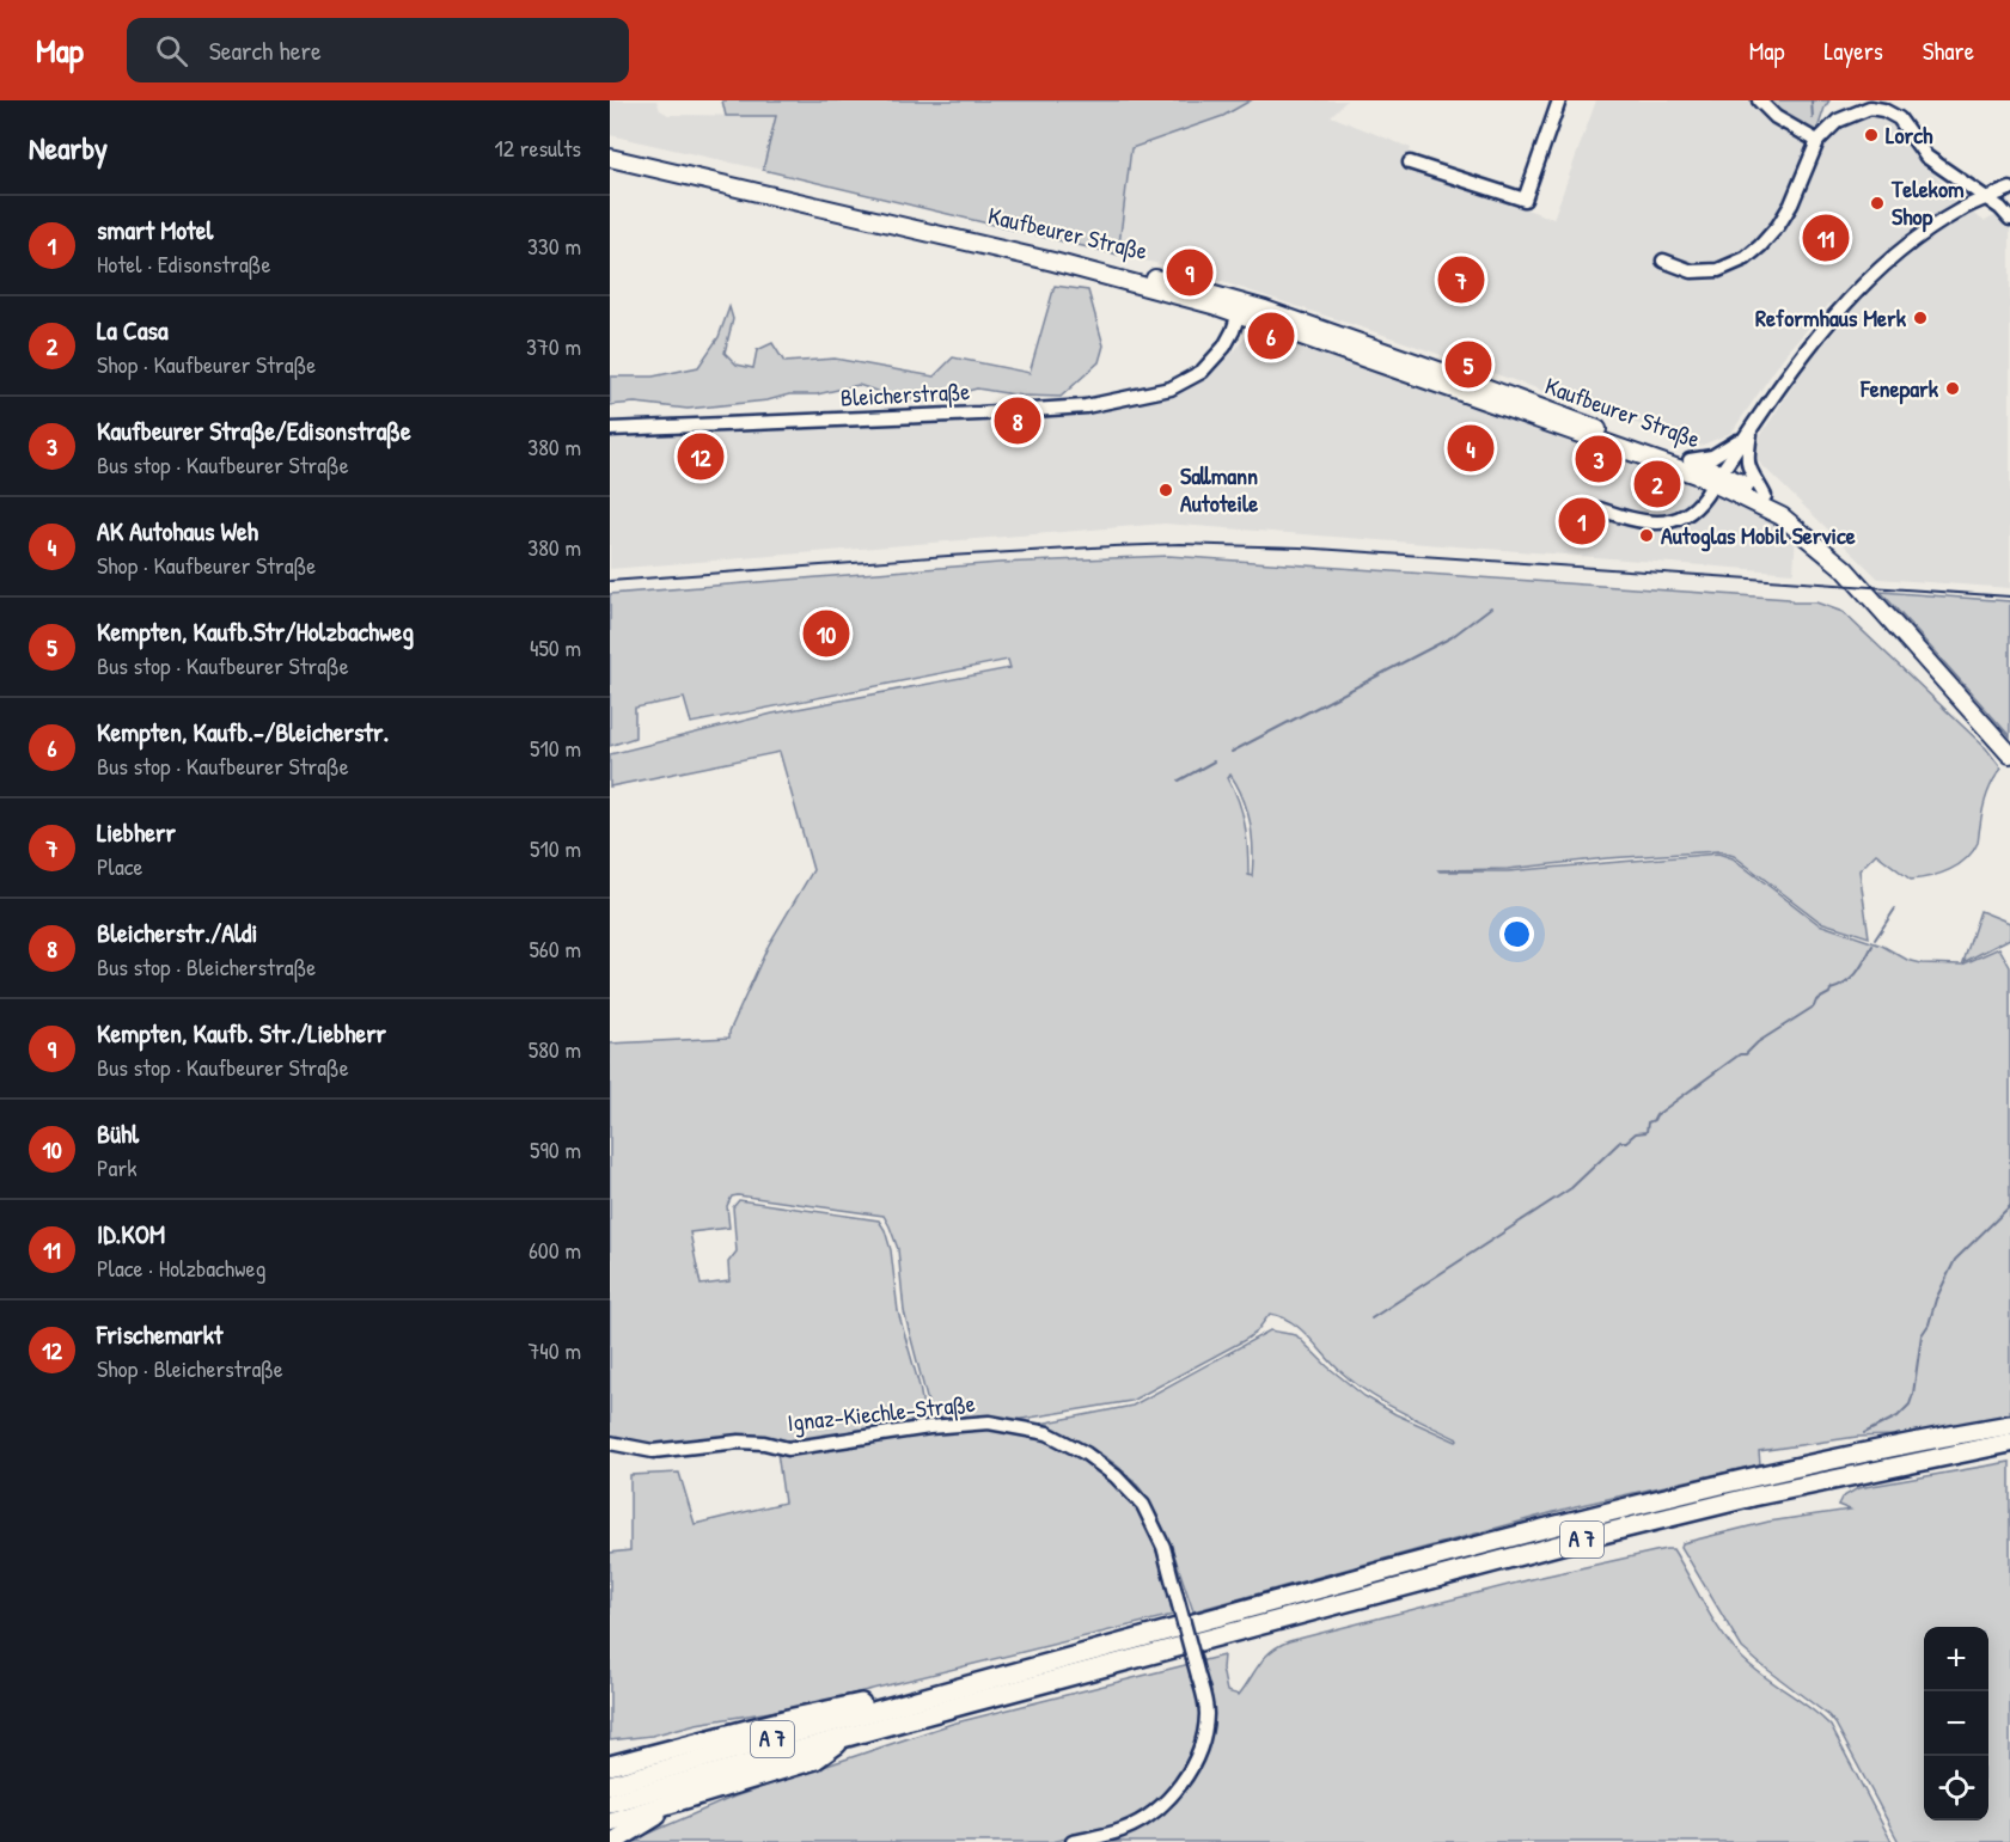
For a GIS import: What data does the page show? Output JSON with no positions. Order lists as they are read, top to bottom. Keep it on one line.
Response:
{"streets":{"highway":["A 7"],"main road":["Kaufbeurer Straße"],"street":["Bleicherstraße","Ignaz-Kiechle-Straße"]},"crossings":[["Kaufbeurer Straße","Bleicherstraße"]],"places":["Lorch","Telekom Shop","Reformhaus Merk","Fenepark","Sallmann Autoteile","Autoglas Mobil Service"],"page":{"header":"Map","search":"Search here","nav":["Map","Layers","Share"],"heading":["Nearby","12 results"],"list":[{"mark":"1","name":"smart Motel","note":"Hotel · Edisonstraße","value":"330 m"},{"mark":"2","name":"La Casa","note":"Shop · Kaufbeurer Straße","value":"370 m"},{"mark":"3","name":"Kaufbeurer Straße/Edisonstraße","note":"Bus stop · Kaufbeurer Straße","value":"380 m"},{"mark":"4","name":"AK Autohaus Weh","note":"Shop · Kaufbeurer Straße","value":"380 m"},{"mark":"5","name":"Kempten, Kaufb.Str/Holzbachweg","note":"Bus stop · Kaufbeurer Straße","value":"450 m"},{"mark":"6","name":"Kempten, Kaufb.-/Bleicherstr.","note":"Bus stop · Kaufbeurer Straße","value":"510 m"},{"mark":"7","name":"Liebherr","note":"Place","value":"510 m"},{"mark":"8","name":"Bleicherstr./Aldi","note":"Bus stop · Bleicherstraße","value":"560 m"},{"mark":"9","name":"Kempten, Kaufb. Str./Liebherr","note":"Bus stop · Kaufbeurer Straße","value":"580 m"},{"mark":"10","name":"Bühl","note":"Park","value":"590 m"},{"mark":"11","name":"ID.KOM","note":"Place · Holzbachweg","value":"600 m"},{"mark":"12","name":"Frischemarkt","note":"Shop · Bleicherstraße","value":"740 m"}],"pins":["11","9","7","6","5","8","4","12","3","2","1","10"],"map_buttons":["+","−"]}}
